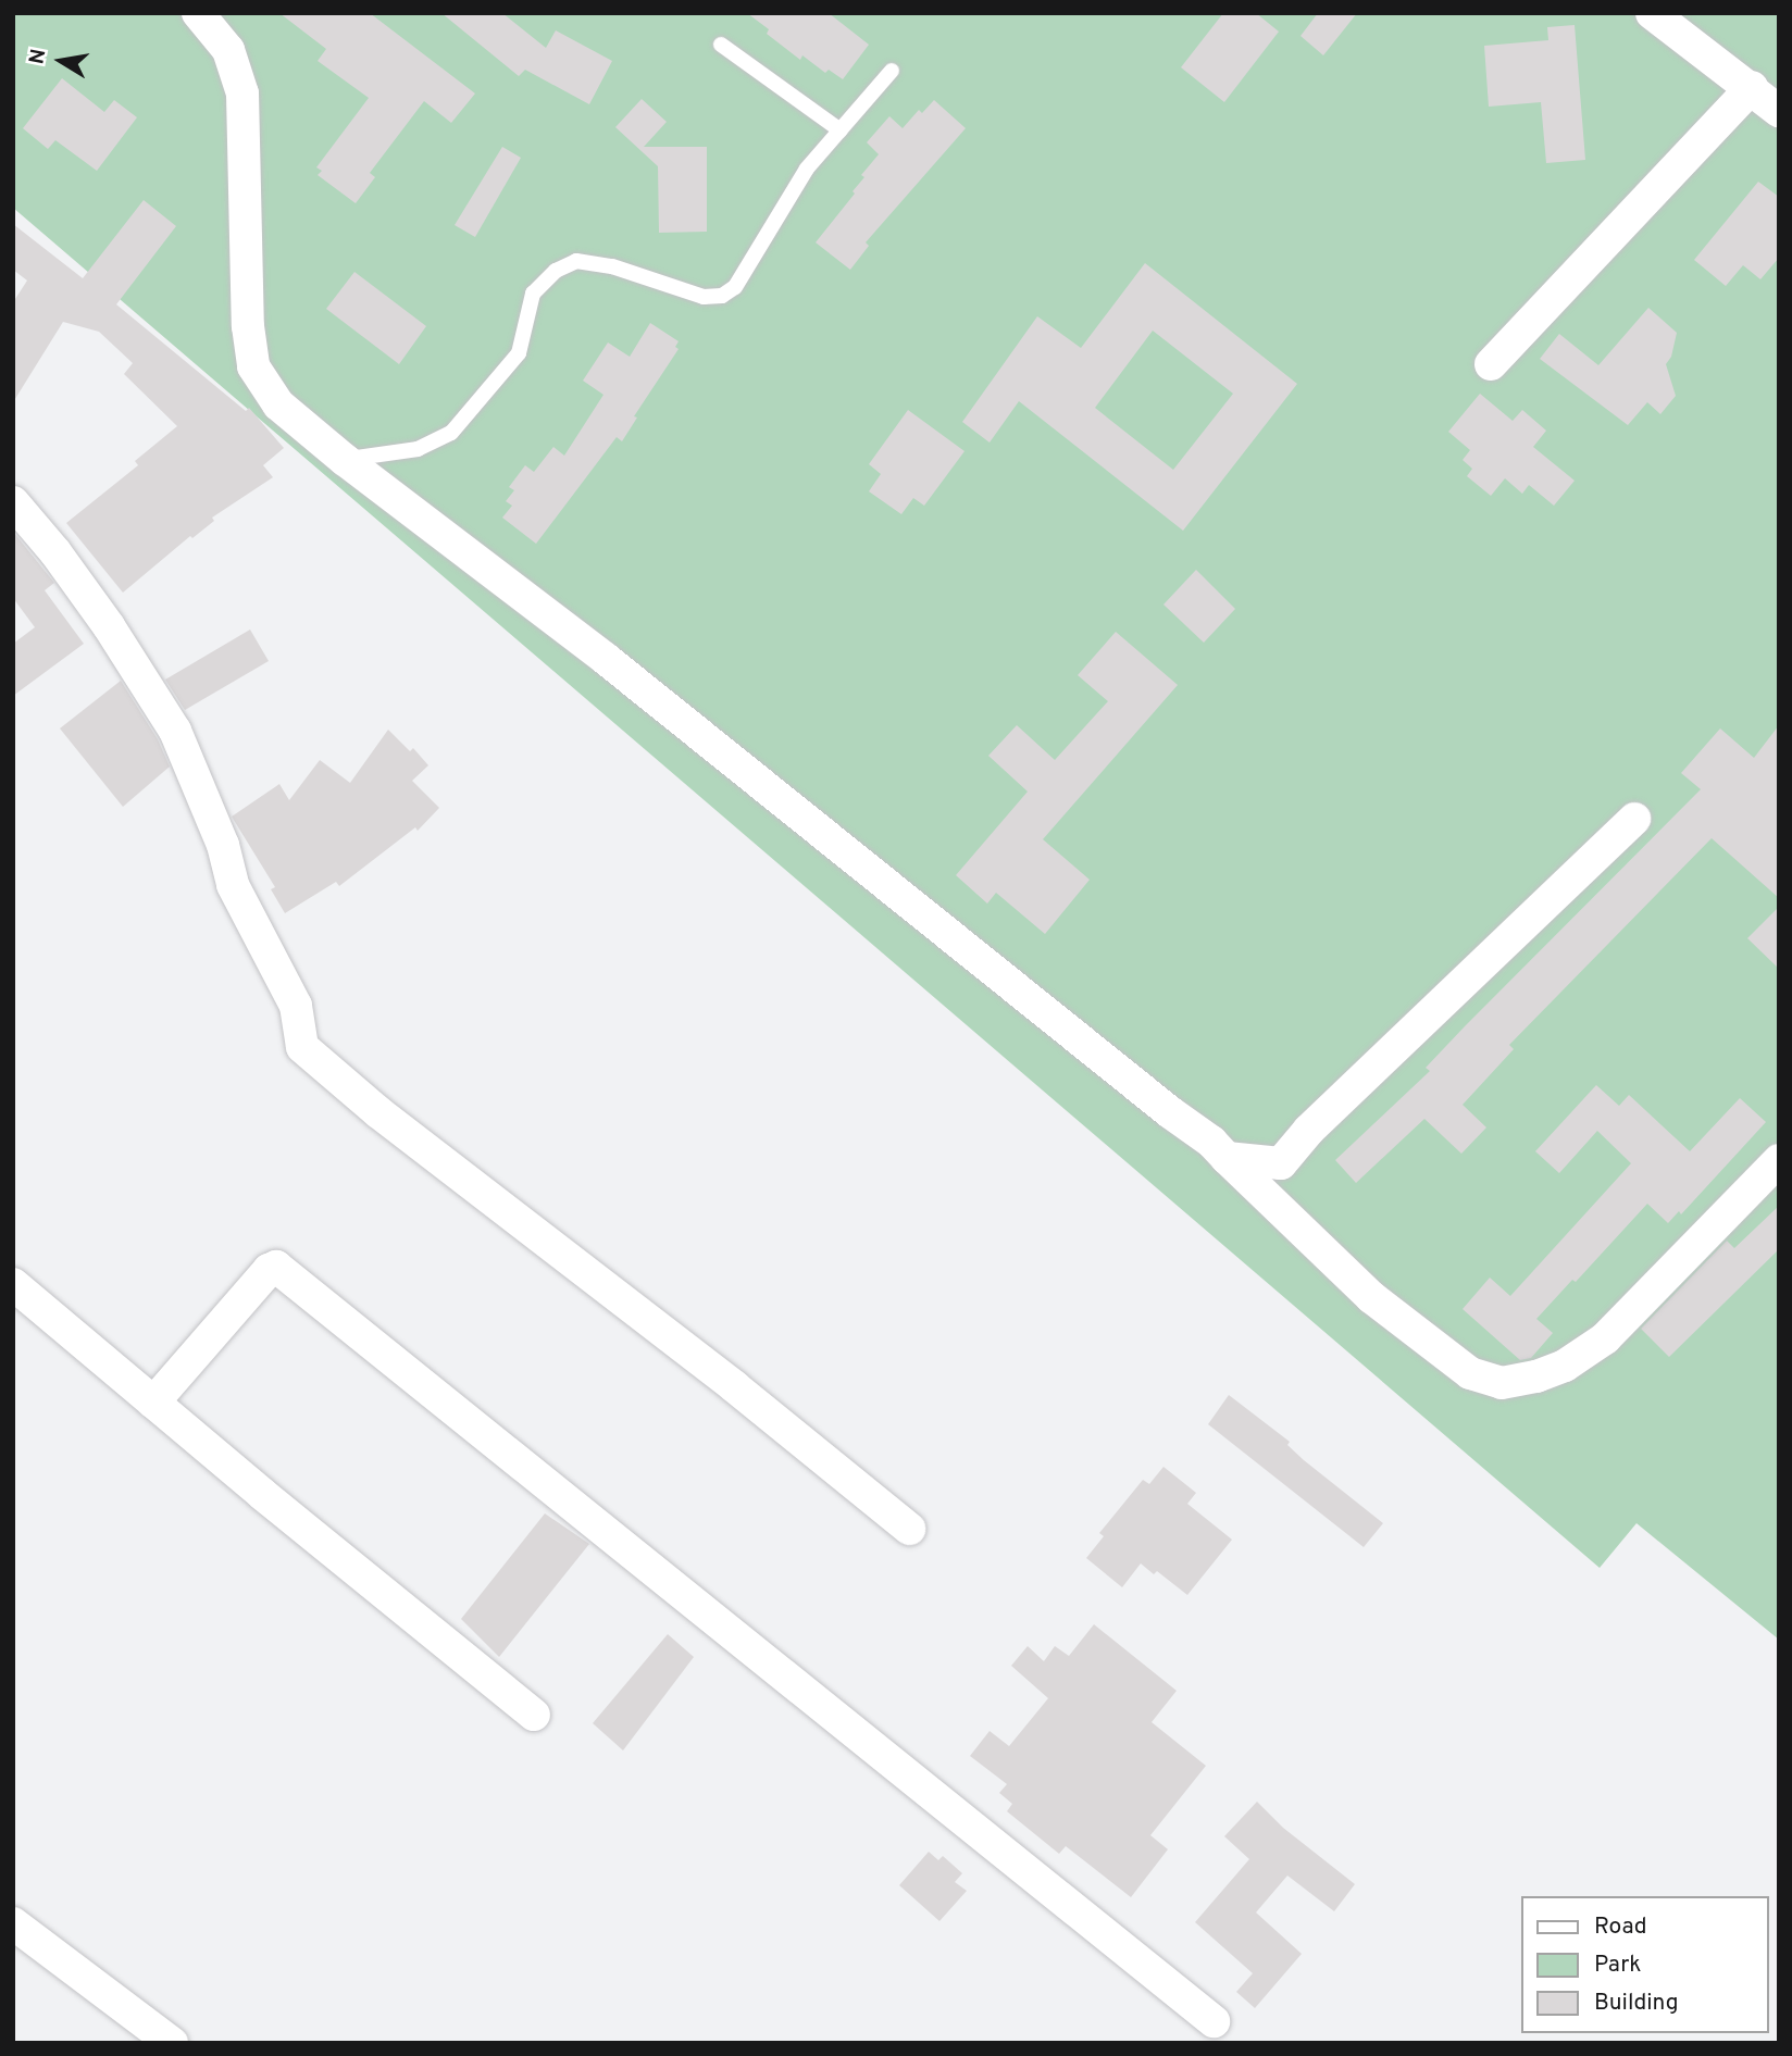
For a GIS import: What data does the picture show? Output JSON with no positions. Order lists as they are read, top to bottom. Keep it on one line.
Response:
{"legend":["Road","Park","Building"],"north":"left"}
